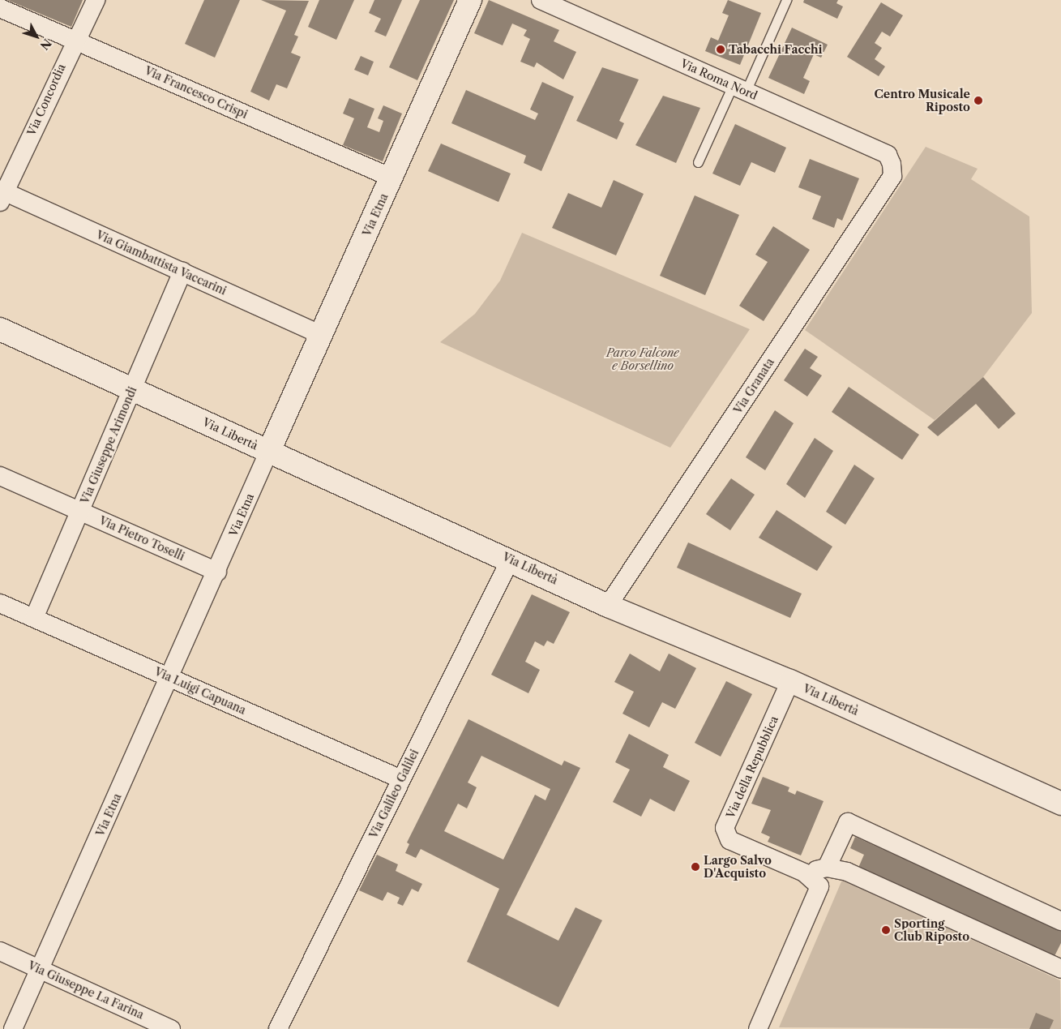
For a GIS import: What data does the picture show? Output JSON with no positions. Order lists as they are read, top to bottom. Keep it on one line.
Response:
{"streets":{"street":["Via Roma Nord","Via Francesco Crispi","Via Concordia","Via Etna","Via Giambattista Vaccarini","Via Granata","Via Libertà","Via Giuseppe Arimondi","Via Pietro Toselli","Via Luigi Capuana","Via della Repubblica","Via Galileo Galilei","Via Giuseppe La Farina"]},"crossings":[["Via Roma Nord","Via Granata"],["Via Francesco Crispi","Via Concordia"],["Via Francesco Crispi","Via Etna"],["Via Concordia","Via Giambattista Vaccarini"],["Via Etna","Via Giambattista Vaccarini"],["Via Etna","Via Libertà"],["Via Etna","Via Pietro Toselli"],["Via Etna","Via Luigi Capuana"],["Via Etna","Via Giuseppe La Farina"],["Via Giambattista Vaccarini","Via Giuseppe Arimondi"],["Via Granata","Via Libertà"],["Via Libertà","Via Giuseppe Arimondi"],["Via Libertà","Via della Repubblica"],["Via Libertà","Via Galileo Galilei"],["Via Giuseppe Arimondi","Via Pietro Toselli"],["Via Giuseppe Arimondi","Via Luigi Capuana"],["Via Luigi Capuana","Via Galileo Galilei"]],"parks":["Parco Falcone e Borsellino"],"places":["Tabacchi Facchi","Centro Musicale Riposto","Largo Salvo D'Acquisto","Sporting Club Riposto"],"north":"bottom right"}
